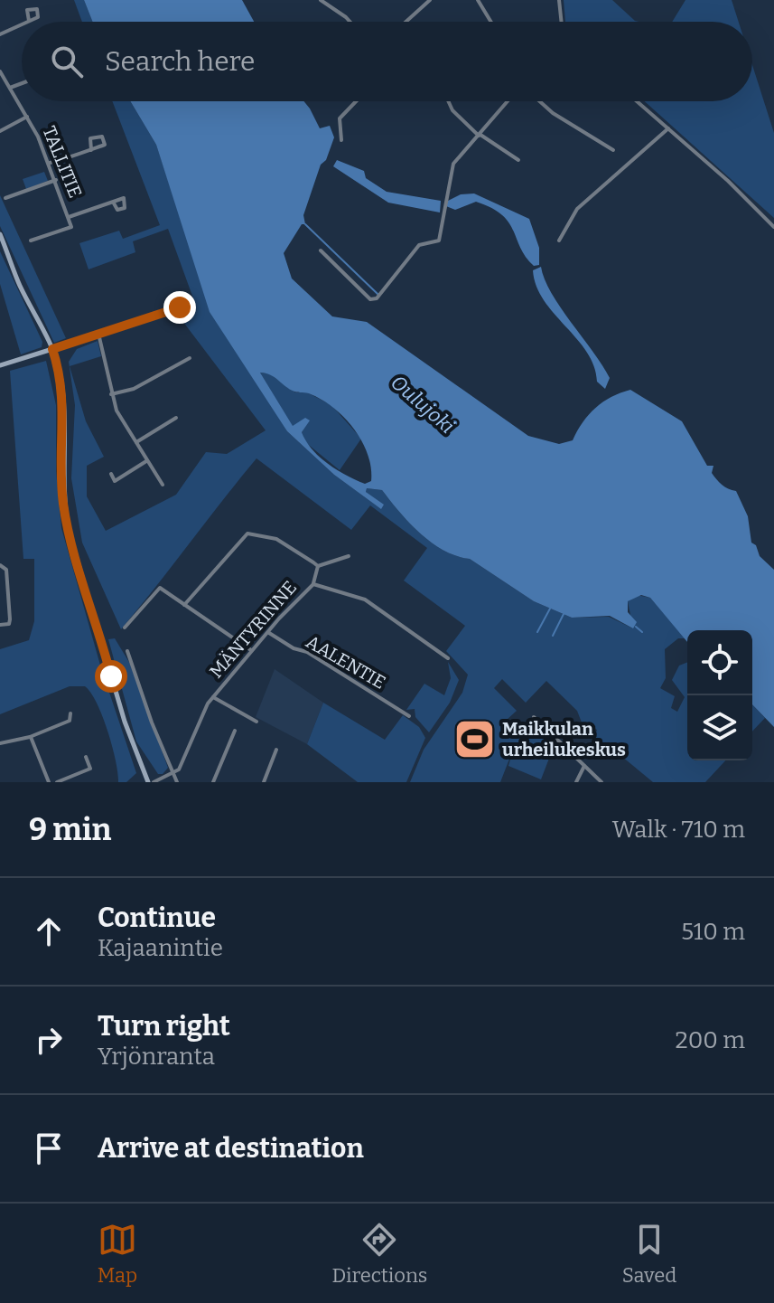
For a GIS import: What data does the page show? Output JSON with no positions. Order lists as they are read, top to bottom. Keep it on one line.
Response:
{"streets":{"street":["TALLITIE","MÄNTYRINNE","AALENTIE"]},"crossings":[["MÄNTYRINNE","AALENTIE"]],"water":["Oulujoki"],"places":{"sports":["Maikkulan urheilukeskus"]},"page":{"search":"Search here","heading":["9 min","Walk · 710 m"],"list":[["Continue","Kajaanintie","510 m"],["Turn right","Yrjönranta","200 m"],"Arrive at destination"],"nav":["Map","Directions","Saved"]}}
